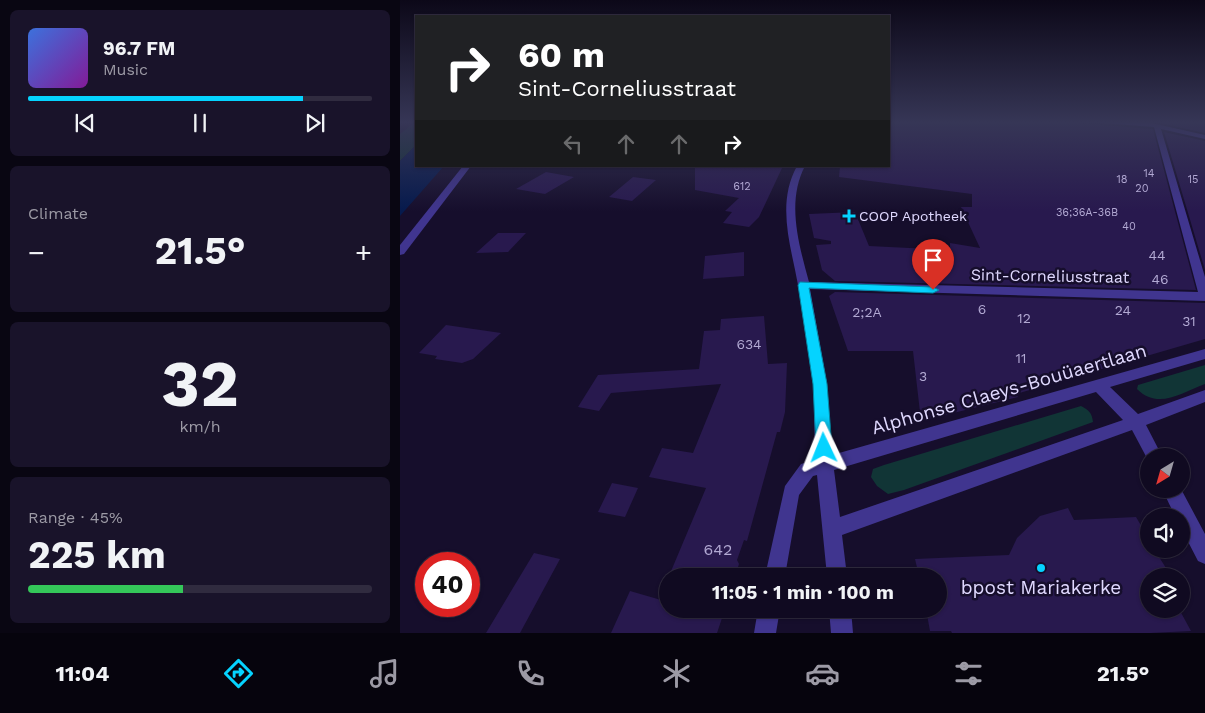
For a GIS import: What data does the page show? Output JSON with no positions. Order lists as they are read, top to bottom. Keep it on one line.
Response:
{"streets":{"street":["Sint-Corneliusstraat","Alphonse Claeys-Bouüaertlaan"]},"places":{"health":["COOP Apotheek"],"other":["bpost Mariakerke"]},"house_numbers":["14","18","15","612","20","36;36A-36B","40","44","46","6","24","2;2A","12","31","634","11","3","642"],"north":"bottom left","page":{"turn":["60 m","Sint-Corneliusstraat"],"song":["96.7 FM","Music"],"tile":["Climate",["32","km/h"],["Range · 45%","225 km"]],"heat":["−","21.5°","+"],"limit":"40","trip":"11:05 · 1 min · 100 m","tabs":["11:04","21.5°"]}}
